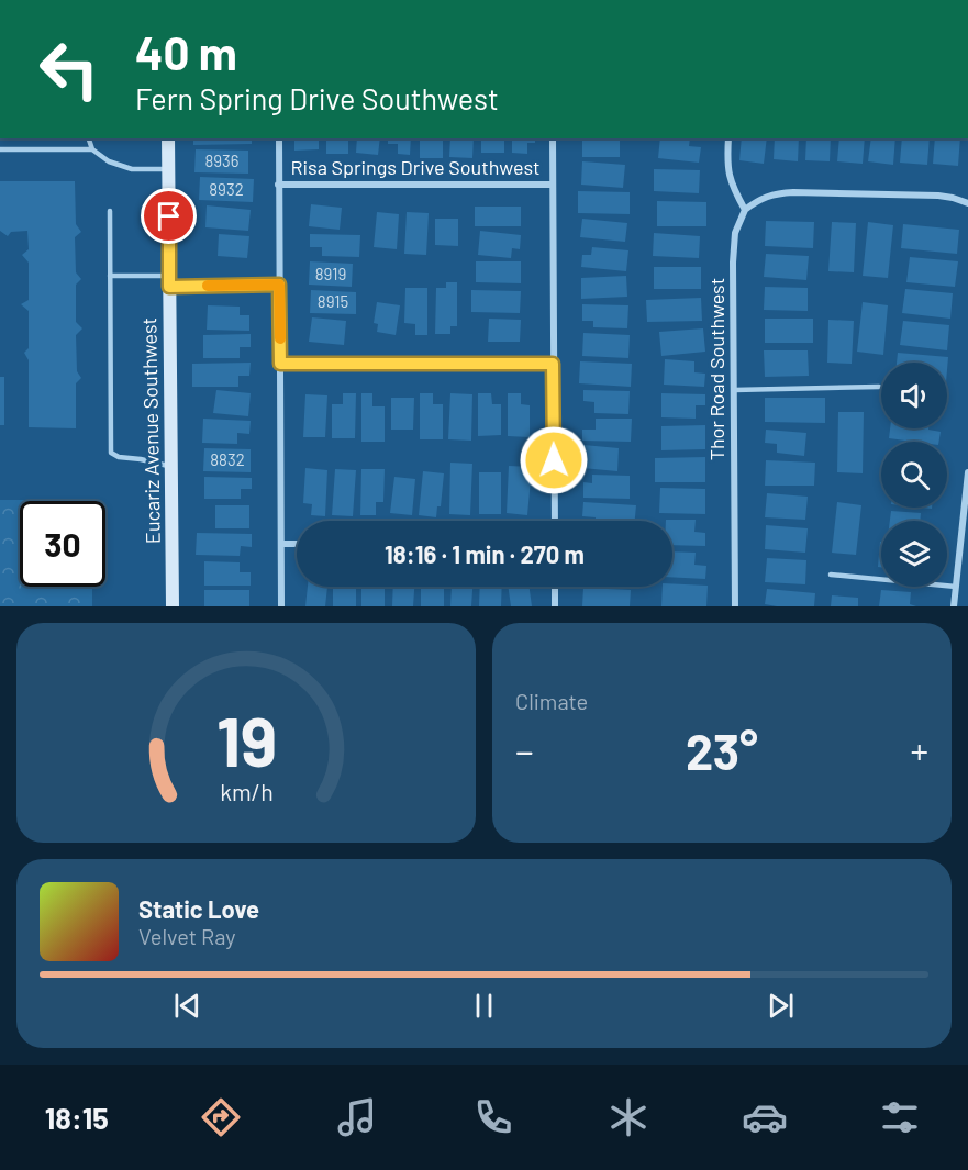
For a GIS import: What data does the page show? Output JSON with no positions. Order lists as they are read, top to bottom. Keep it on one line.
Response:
{"streets":{"street":["Risa Springs Drive Southwest","Thor Road Southwest","Eucariz Avenue Southwest"]},"house_numbers":["8936","8932","8919","8915","8832"],"page":{"turn":["40 m","Fern Spring Drive Southwest"],"limit":"30","trip":"18:16 · 1 min · 270 m","tile":"Climate","heat":["−","23°","+"],"song":["Static Love","Velvet Ray"],"tabs":"18:15","gauge":["19","km/h"]}}
